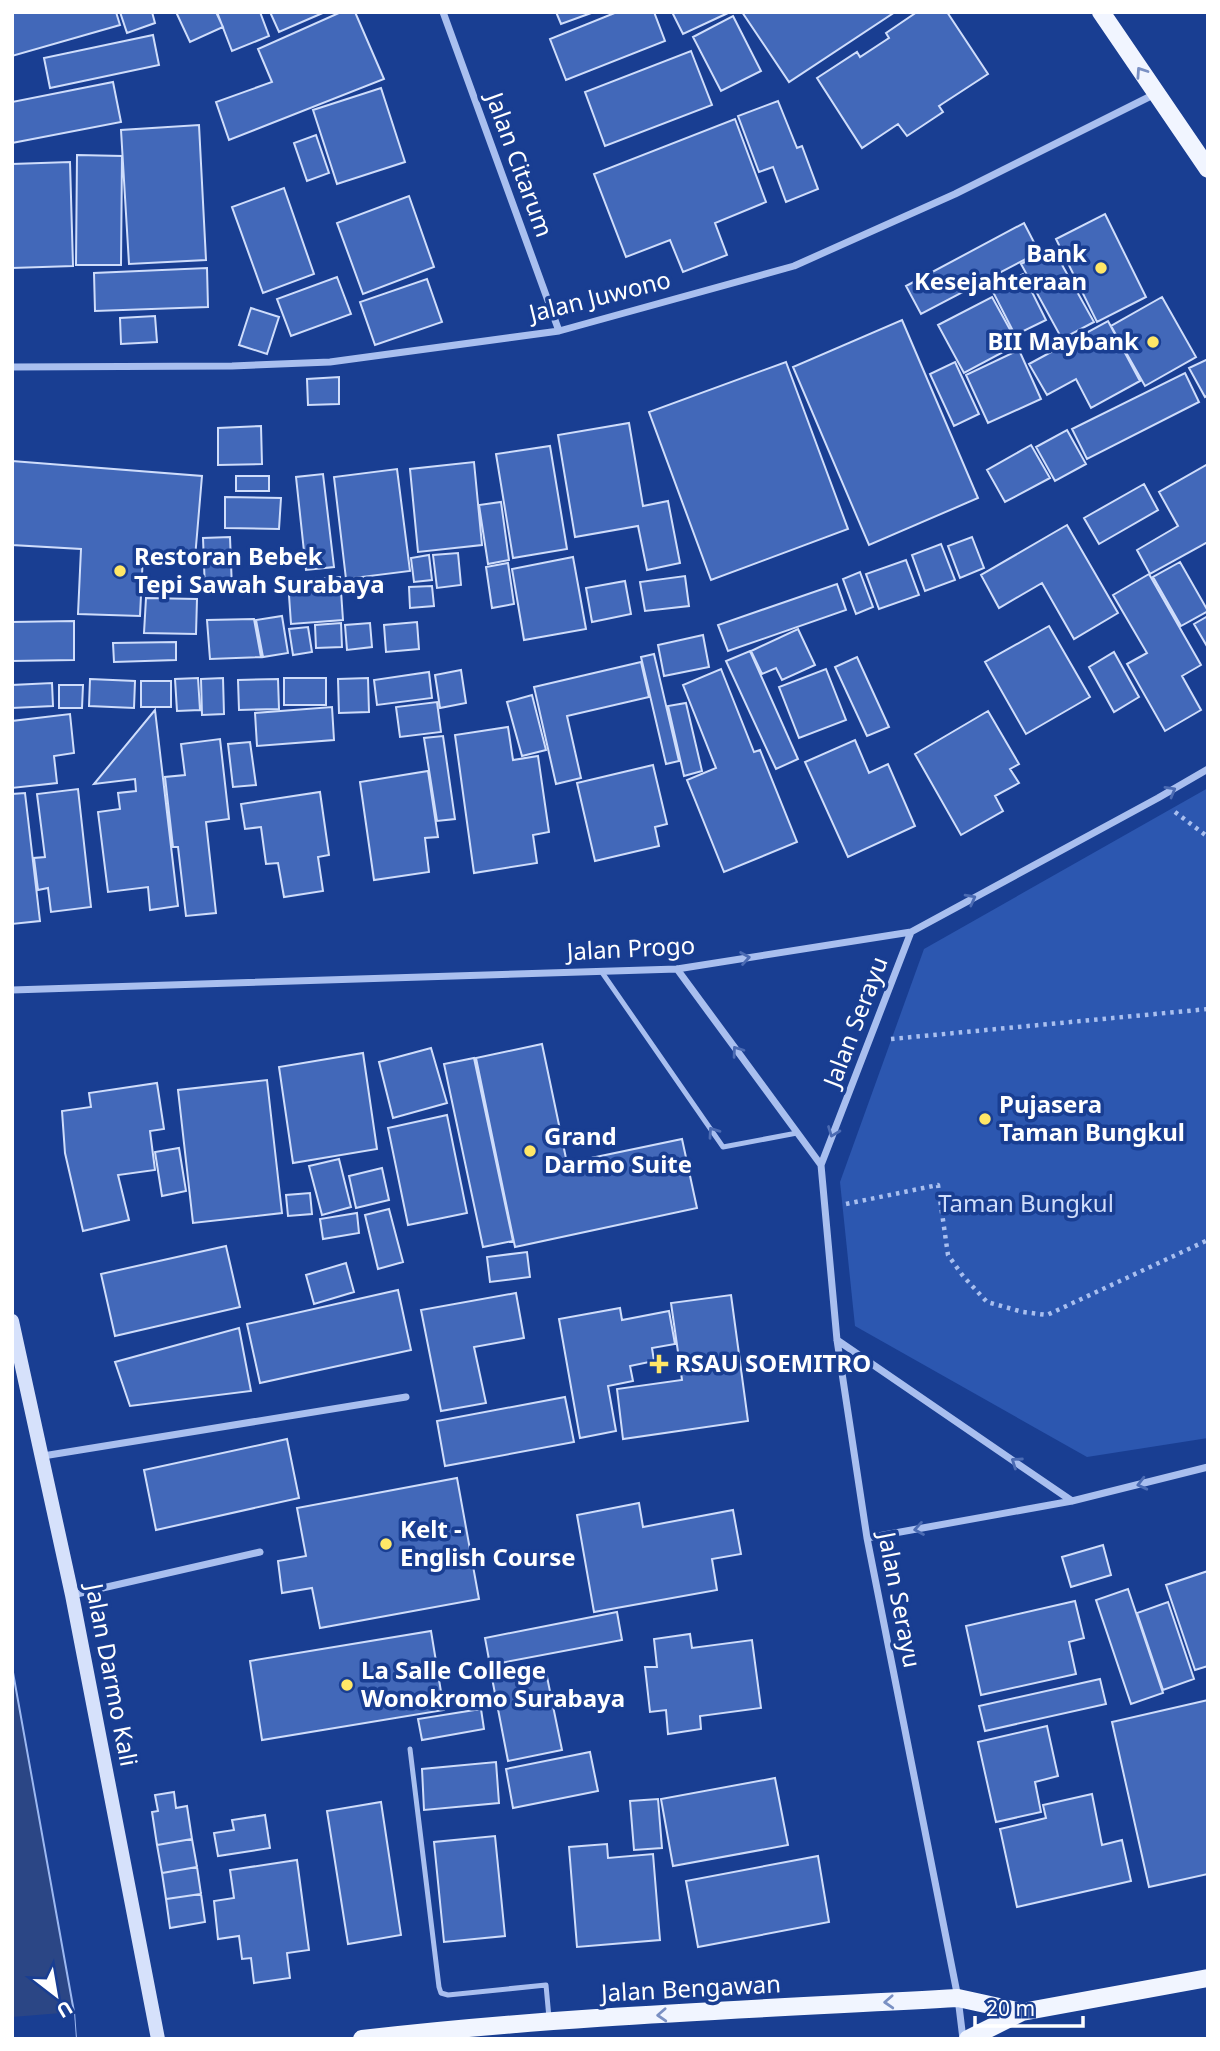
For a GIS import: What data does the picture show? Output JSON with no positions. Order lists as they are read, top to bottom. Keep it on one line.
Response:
{"streets":{"main road":["Jalan Darmo Kali","Jalan Bengawan"],"street":["Jalan Citarum","Jalan Juwono","Jalan Progo","Jalan Serayu"]},"crossings":[["Jalan Citarum","Jalan Juwono"],["Jalan Progo","Jalan Serayu"],["Jalan Serayu","Jalan Bengawan"]],"one_way":["Jalan Progo","Jalan Bengawan"],"parks":["Taman Bungkul"],"places":{"other":["Bank Kesejahteraan","BII Maybank","Restoran Bebek Tepi Sawah Surabaya","Pujasera Taman Bungkul","Grand Darmo Suite","Kelt - English Course","La Salle College Wonokromo Surabaya"],"health":["RSAU SOEMITRO"]},"scale_bar":"20 m","north":"bottom right"}
